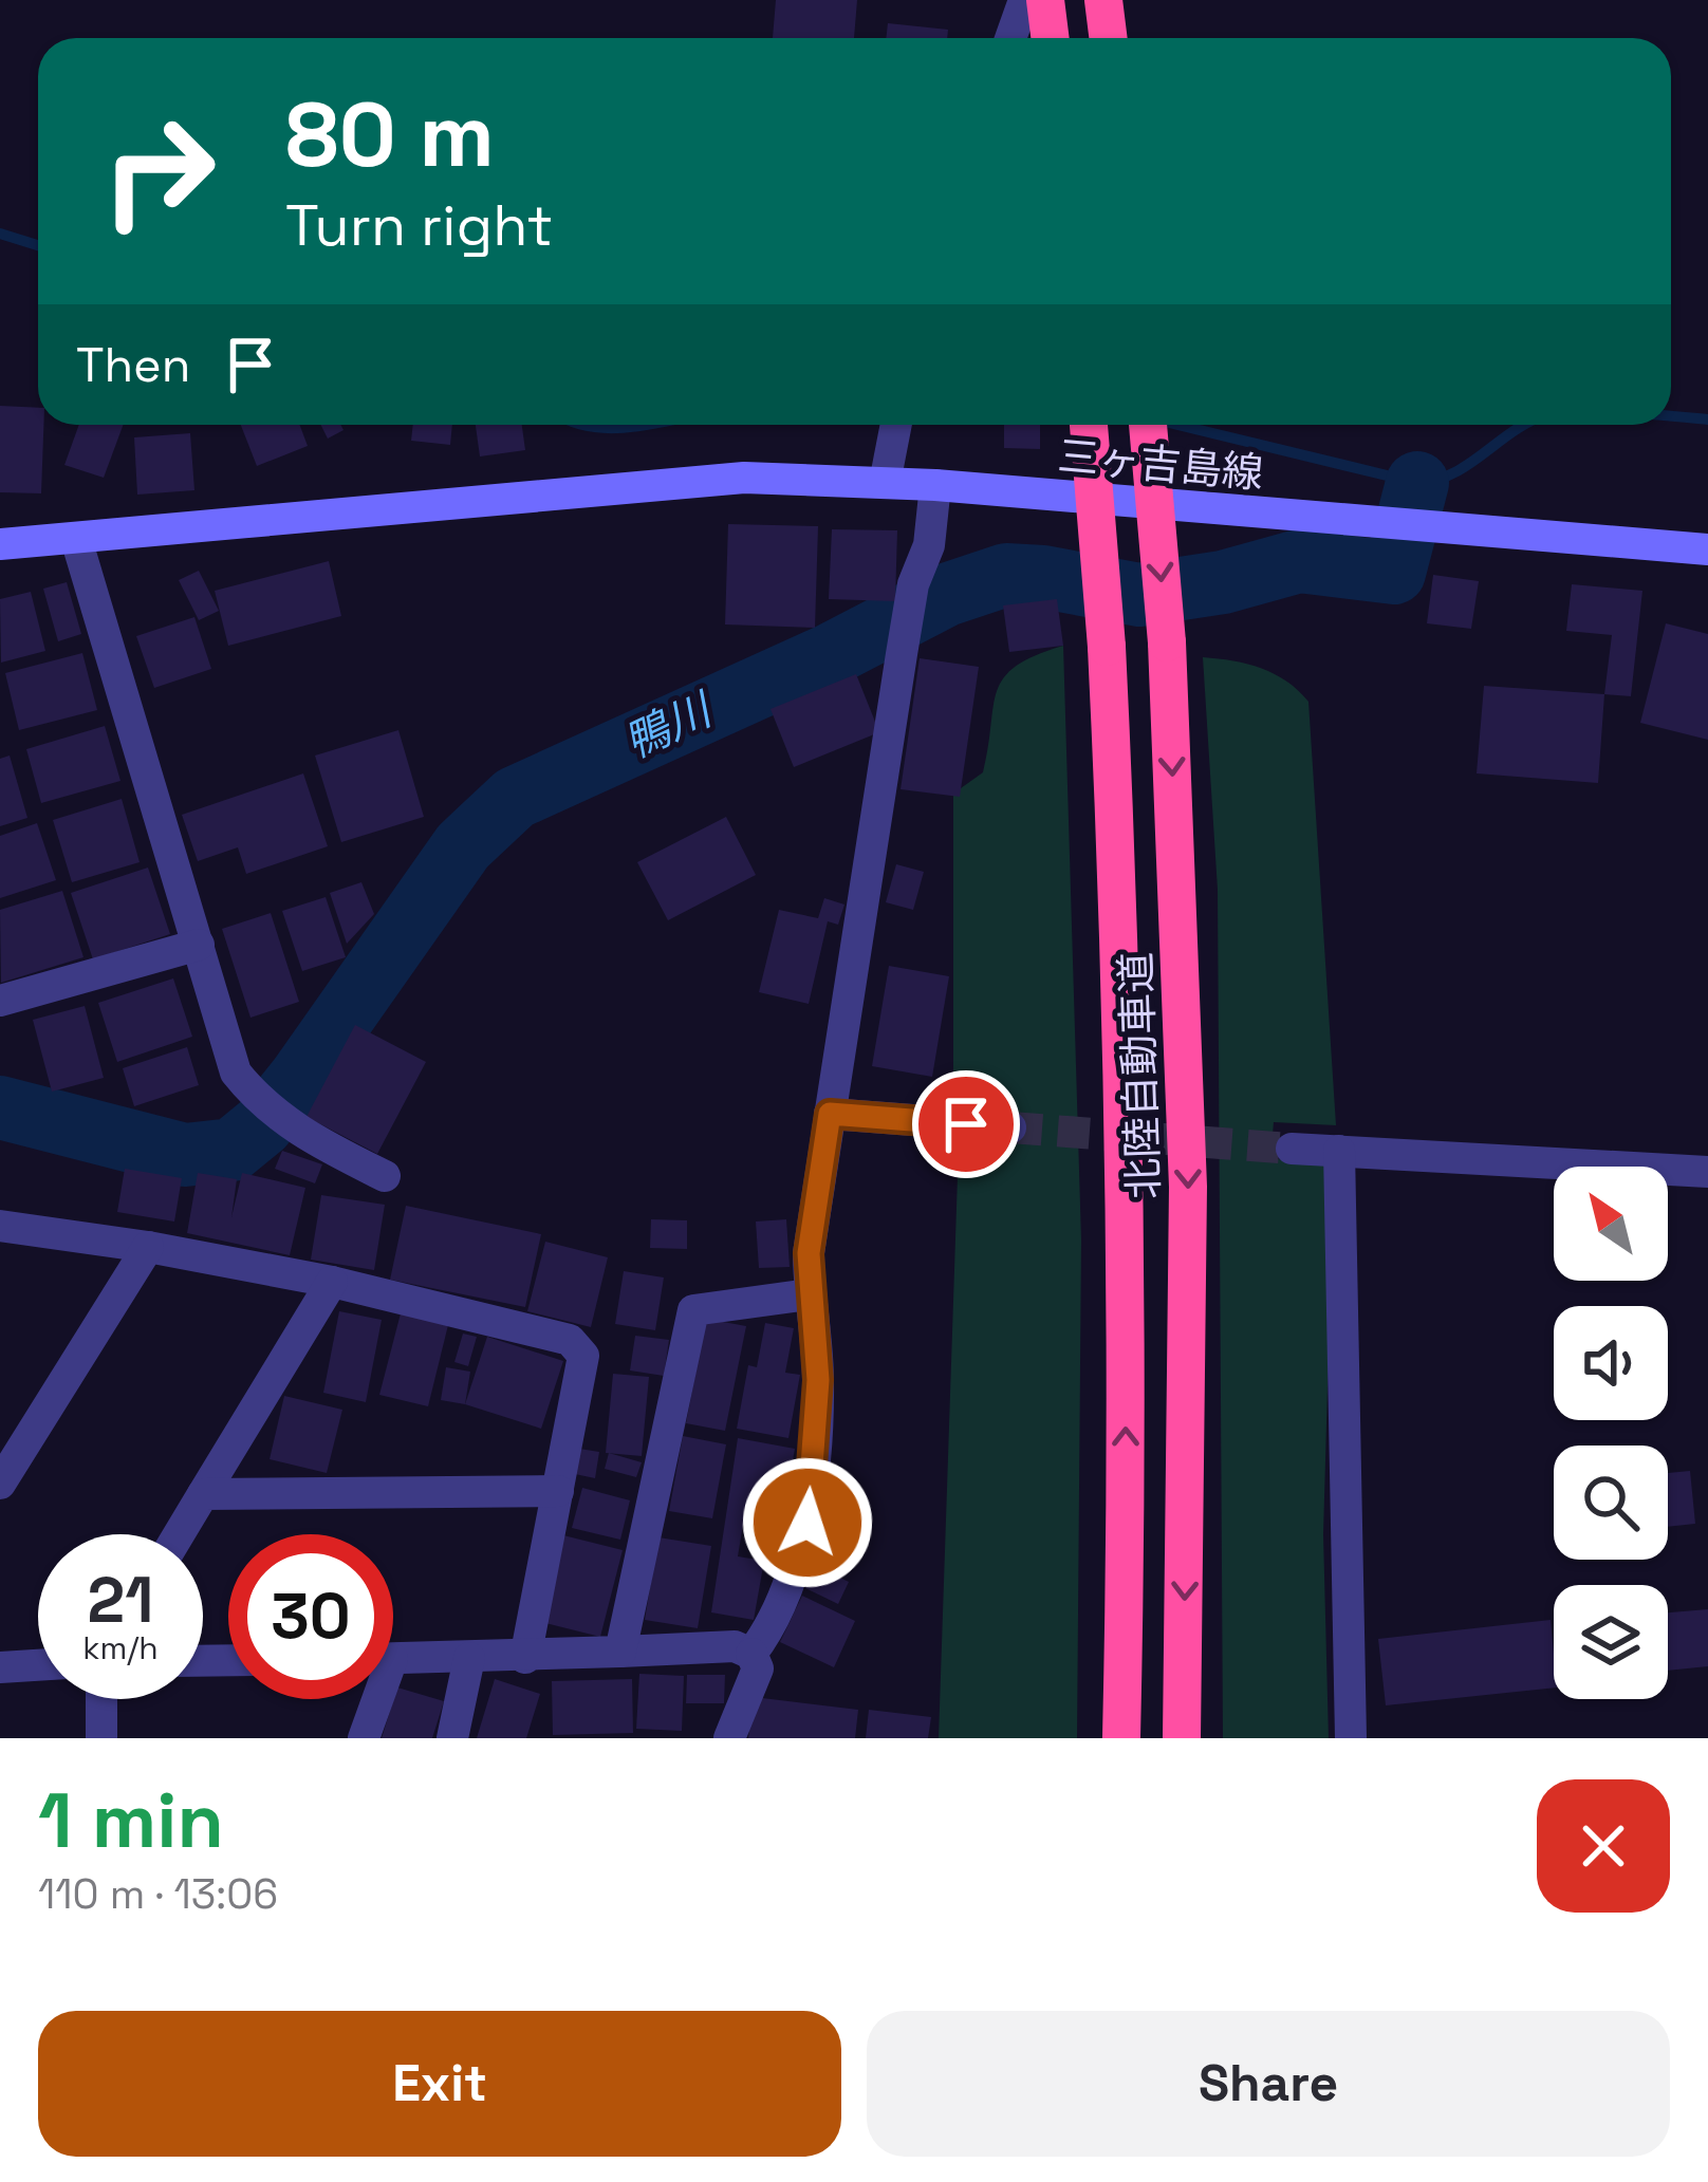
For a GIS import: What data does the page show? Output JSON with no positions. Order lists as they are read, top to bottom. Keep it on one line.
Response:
{"streets":{"highway":["北陸自動車道"],"main road":["三ヶ吉島線"]},"water":["鴨川"],"north":"top left","page":{"turn":["80 m","Turn right"],"then":"Then","speed":"21 km/h","limit":"30","heading":["1 min","110 m · 13:06"],"buttons":["Exit","Share"]}}
